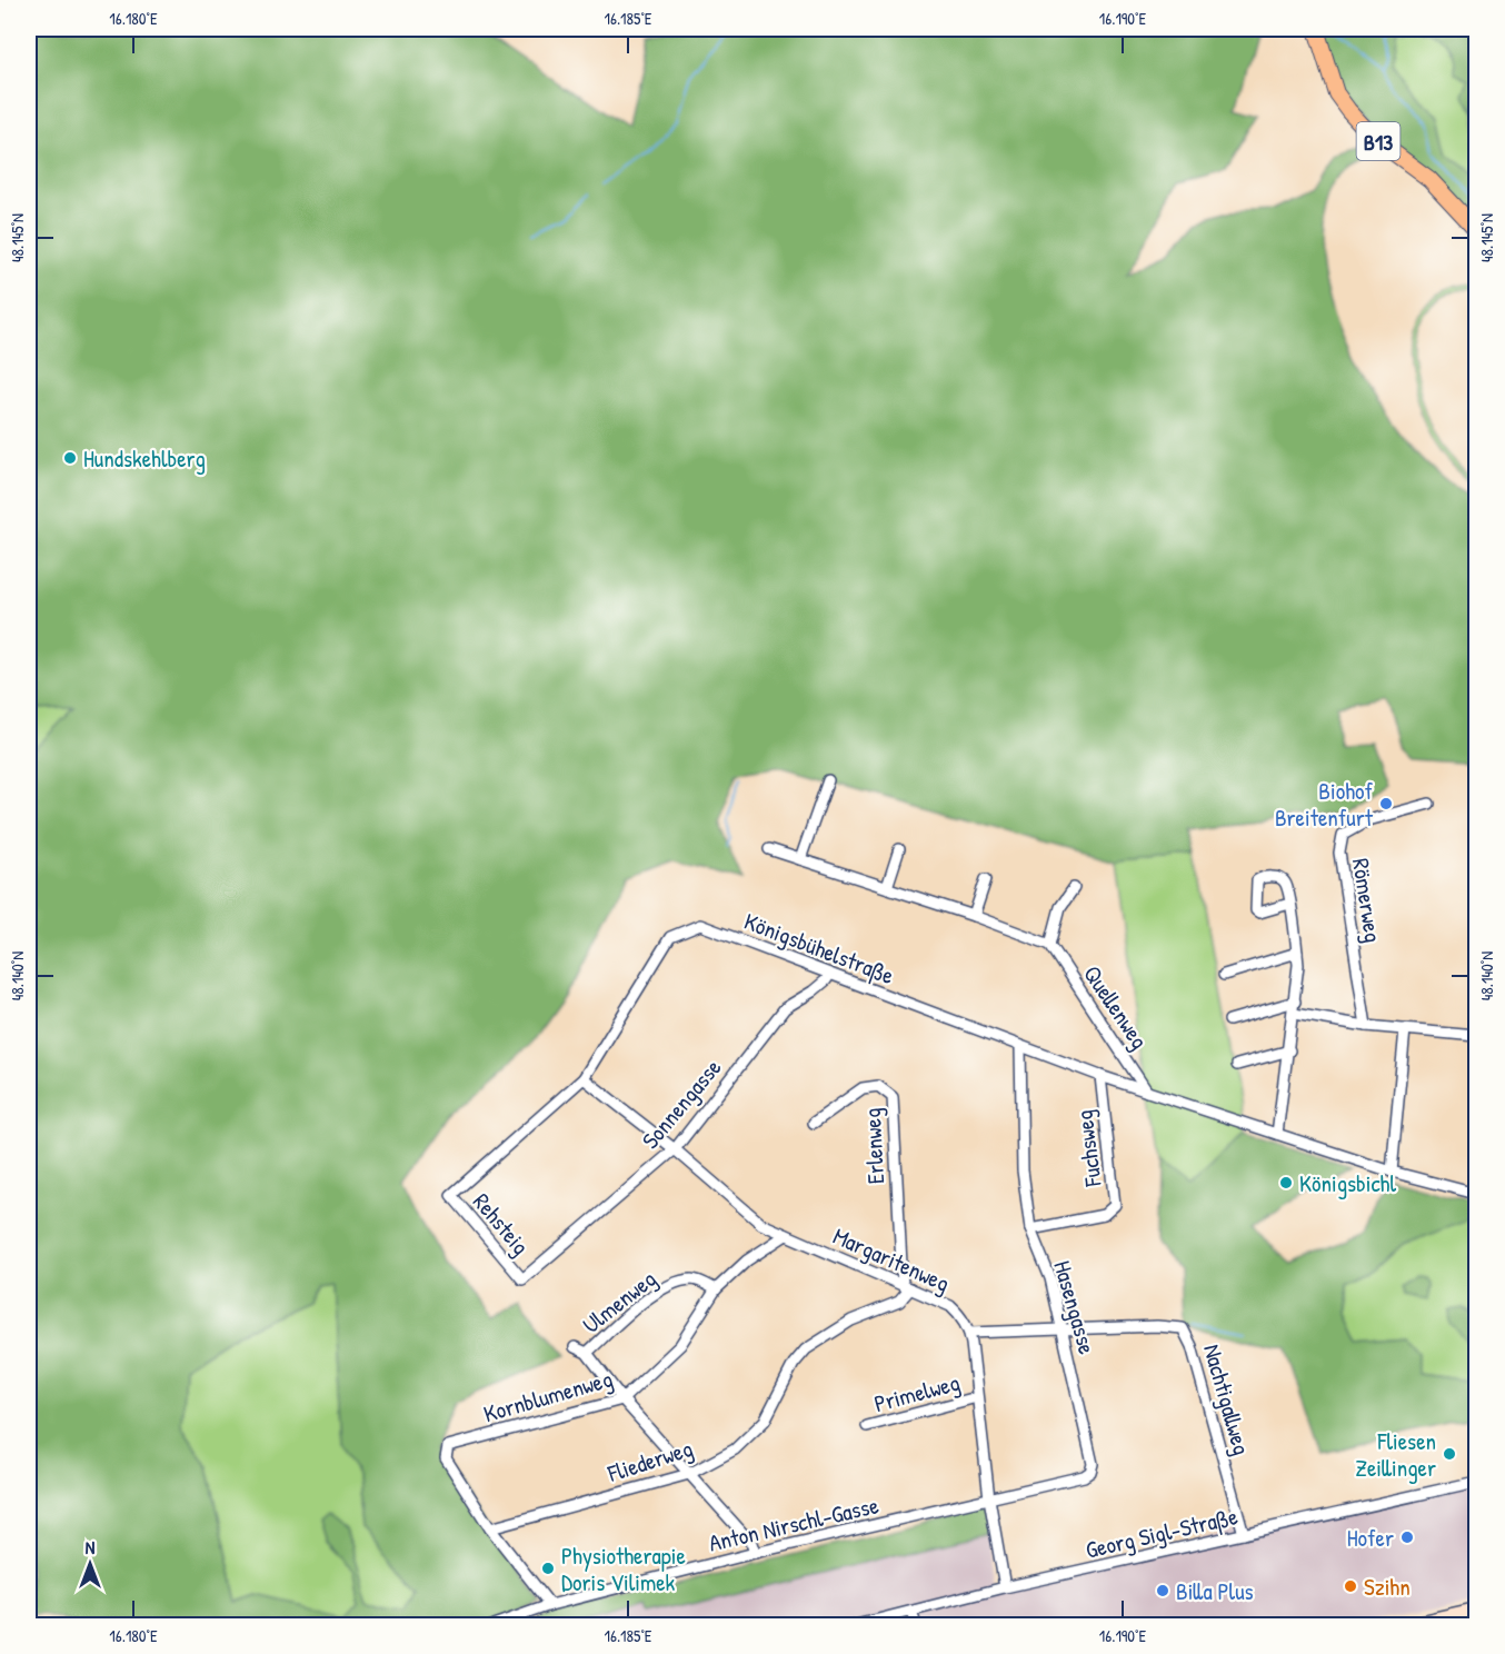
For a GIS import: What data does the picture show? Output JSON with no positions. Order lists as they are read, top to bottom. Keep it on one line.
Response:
{"streets":{"main road":["B13"],"street":["Römerweg","Königsbühelstraße","Quellenweg","Sonnengasse","Erlenweg","Fuchsweg","Rehsteig","Margaritenweg","Ulmenweg","Hasengasse","Primelweg","Kornblumenweg","Nachtigallweg","Fliederweg","Anton Nirschl-Gasse","Georg Sigl-Straße"]},"crossings":[["Königsbühelstraße","Quellenweg"],["Königsbühelstraße","Sonnengasse"],["Königsbühelstraße","Fuchsweg"],["Königsbühelstraße","Rehsteig"],["Königsbühelstraße","Margaritenweg"],["Königsbühelstraße","Hasengasse"],["Sonnengasse","Rehsteig"],["Sonnengasse","Margaritenweg"],["Erlenweg","Margaritenweg"],["Erlenweg","Fliederweg"],["Fuchsweg","Hasengasse"],["Margaritenweg","Hasengasse"],["Margaritenweg","Primelweg"],["Margaritenweg","Kornblumenweg"],["Margaritenweg","Nachtigallweg"],["Margaritenweg","Fliederweg"],["Margaritenweg","Anton Nirschl-Gasse"],["Margaritenweg","Georg Sigl-Straße"],["Ulmenweg","Kornblumenweg"],["Hasengasse","Nachtigallweg"],["Hasengasse","Anton Nirschl-Gasse"],["Kornblumenweg","Fliederweg"],["Kornblumenweg","Anton Nirschl-Gasse"],["Nachtigallweg","Georg Sigl-Straße"]],"places":["Hundskehlberg","Biohof Breitenfurt","Königsbichl","Fliesen Zeillinger","Hofer","Physiotherapie Doris Vilimek","Szihn","Billa Plus"],"north":"top","coordinates":["16.180°E","16.185°E","16.190°E","48.145°N","48.140°N"]}
